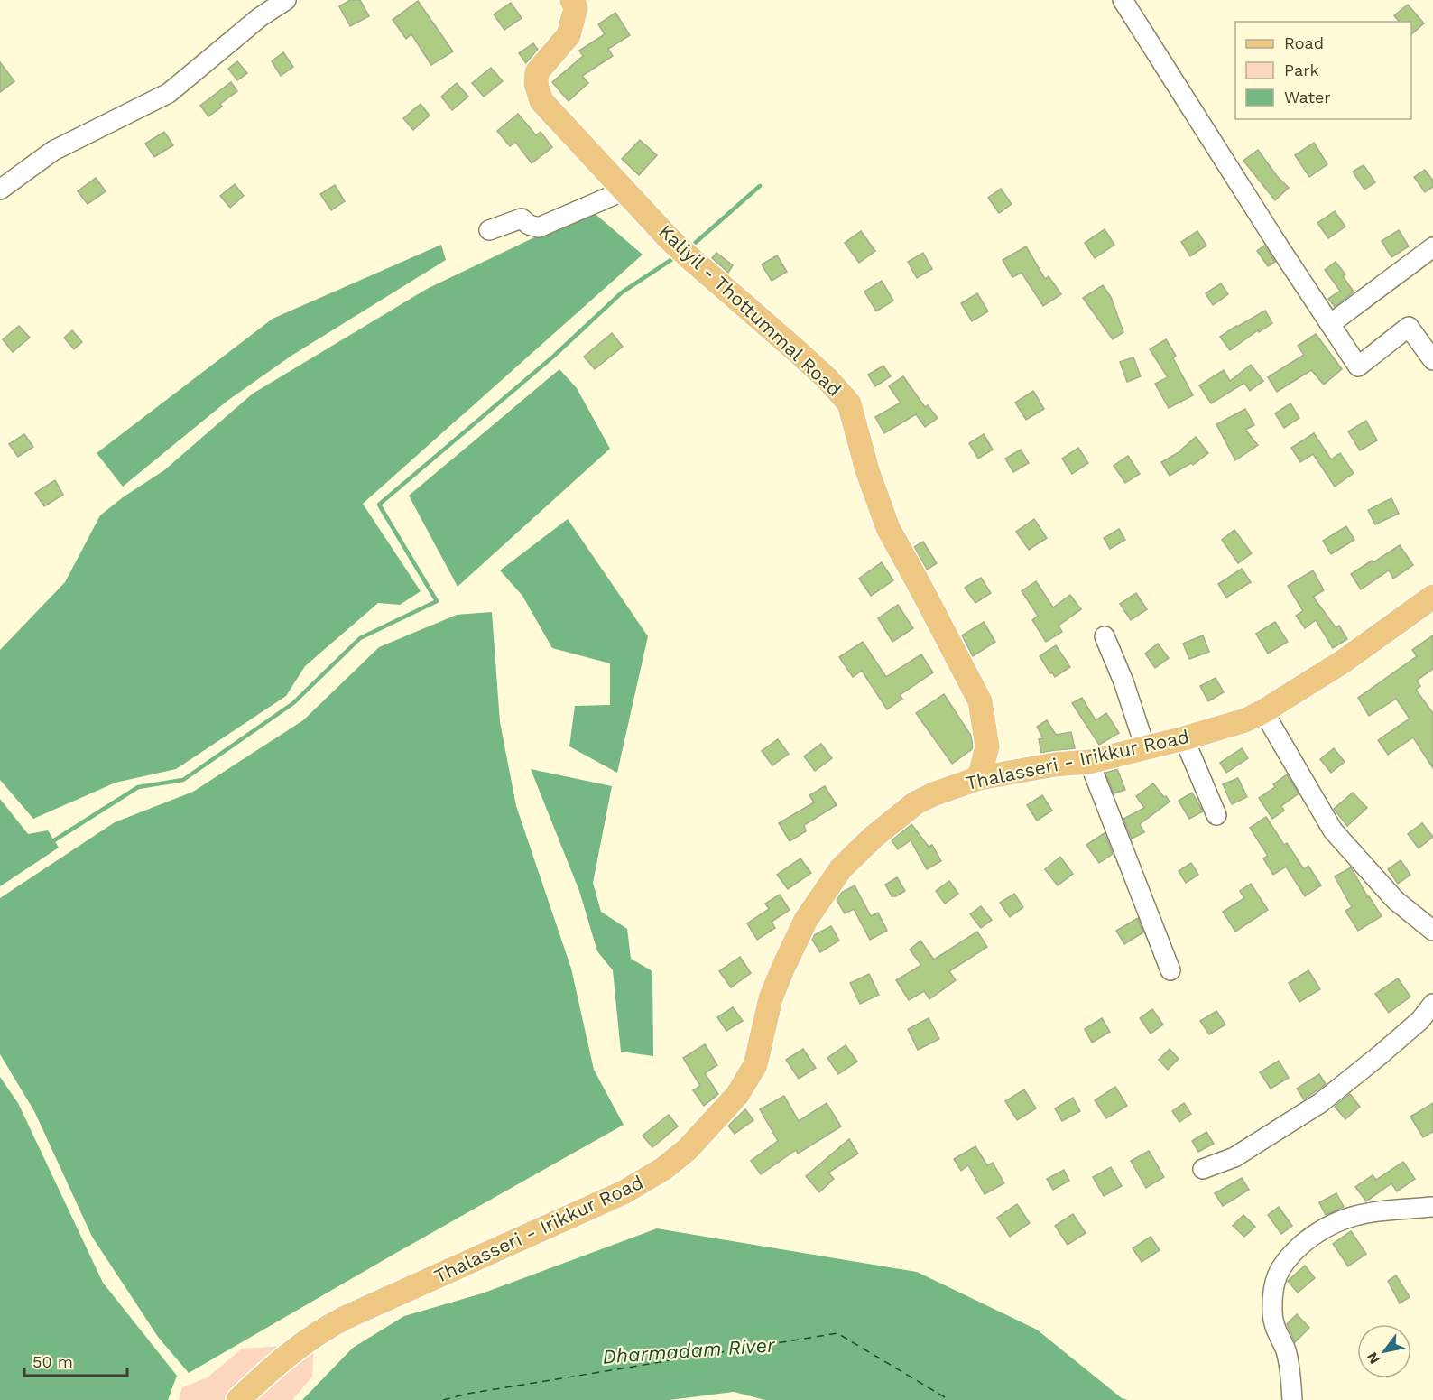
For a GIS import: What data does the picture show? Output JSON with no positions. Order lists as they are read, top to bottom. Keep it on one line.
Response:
{"streets":{"main road":["Kaliyil - Thottummal Road","Thalasseri - Irikkur Road"]},"crossings":[["Kaliyil - Thottummal Road","Thalasseri - Irikkur Road"]],"water":["Dharmadam River"],"legend":["Road","Park","Water"],"scale_bar":"50 m","north":"bottom left"}
